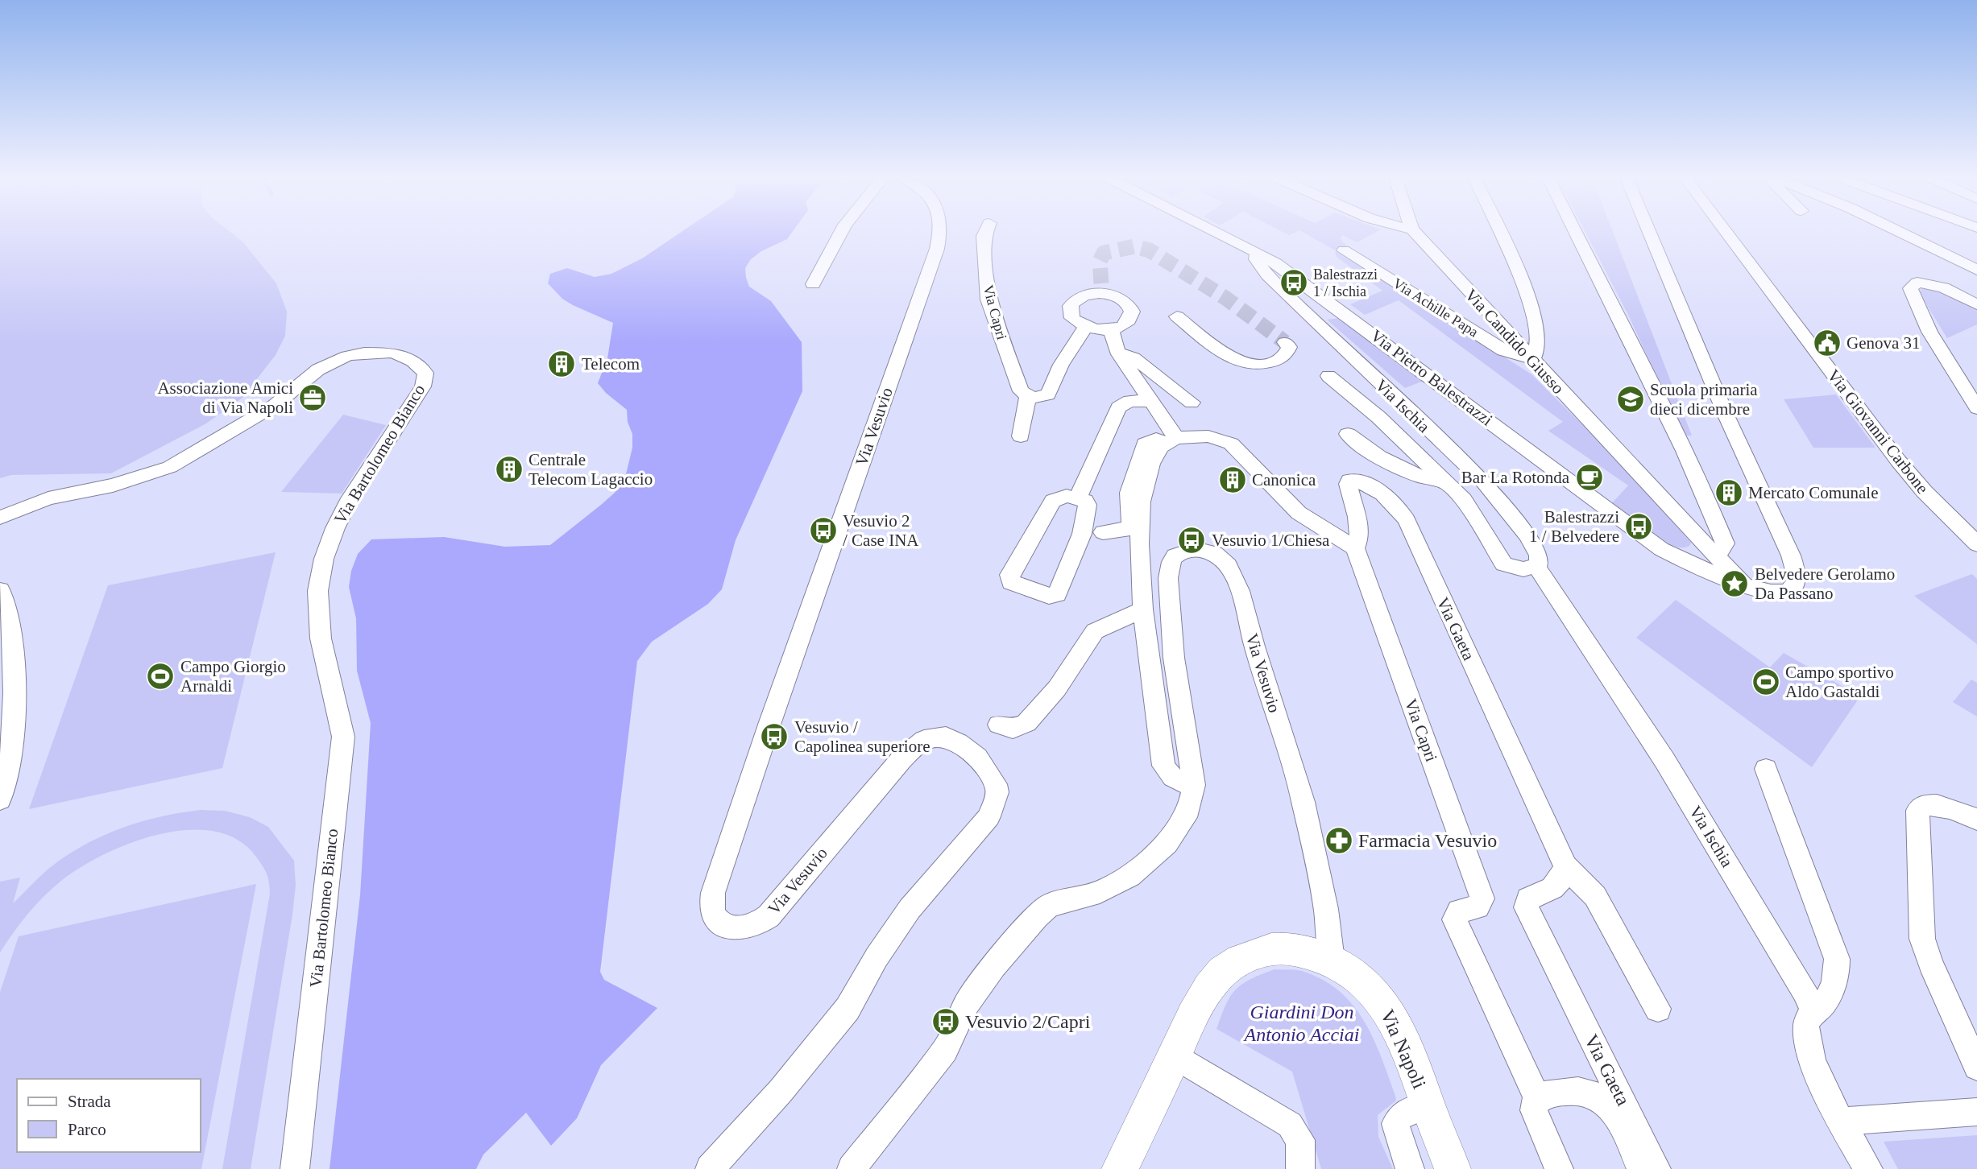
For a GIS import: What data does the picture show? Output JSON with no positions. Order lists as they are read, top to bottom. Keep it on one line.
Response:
{"streets":{"street":["Via Achille Papa","Via Capri","Via Candido Giusso","Via Pietro Balestrazzi","Via Ischia","Via Vesuvio","Via Giovanni Carbone","Via Bartolomeo Bianco","Via Gaeta","Via Napoli"]},"crossings":[["Via Achille Papa","Via Candido Giusso"],["Via Capri","Via Gaeta"],["Via Pietro Balestrazzi","Via Ischia"],["Via Vesuvio","Via Napoli"]],"parks":["Giardini Don Antonio Acciai"],"places":{"bus stop":["Balestrazzi 1 / Ischia","Balestrazzi 1 / Belvedere","Vesuvio 2 / Case INA","Vesuvio 1/Chiesa","Vesuvio / Capolinea superiore","Vesuvio 2/Capri"],"public building":["Genova 31"],"building":["Telecom","Centrale Telecom Lagaccio","Canonica","Mercato Comunale"],"office":["Associazione Amici di Via Napoli"],"school or university":["Scuola primaria dieci dicembre"],"cafe":["Bar La Rotonda"],"place":["Belvedere Gerolamo Da Passano"],"sports":["Campo Giorgio Arnaldi","Campo sportivo Aldo Gastaldi"],"pharmacy":["Farmacia Vesuvio"]},"legend":["Strada","Parco"]}
